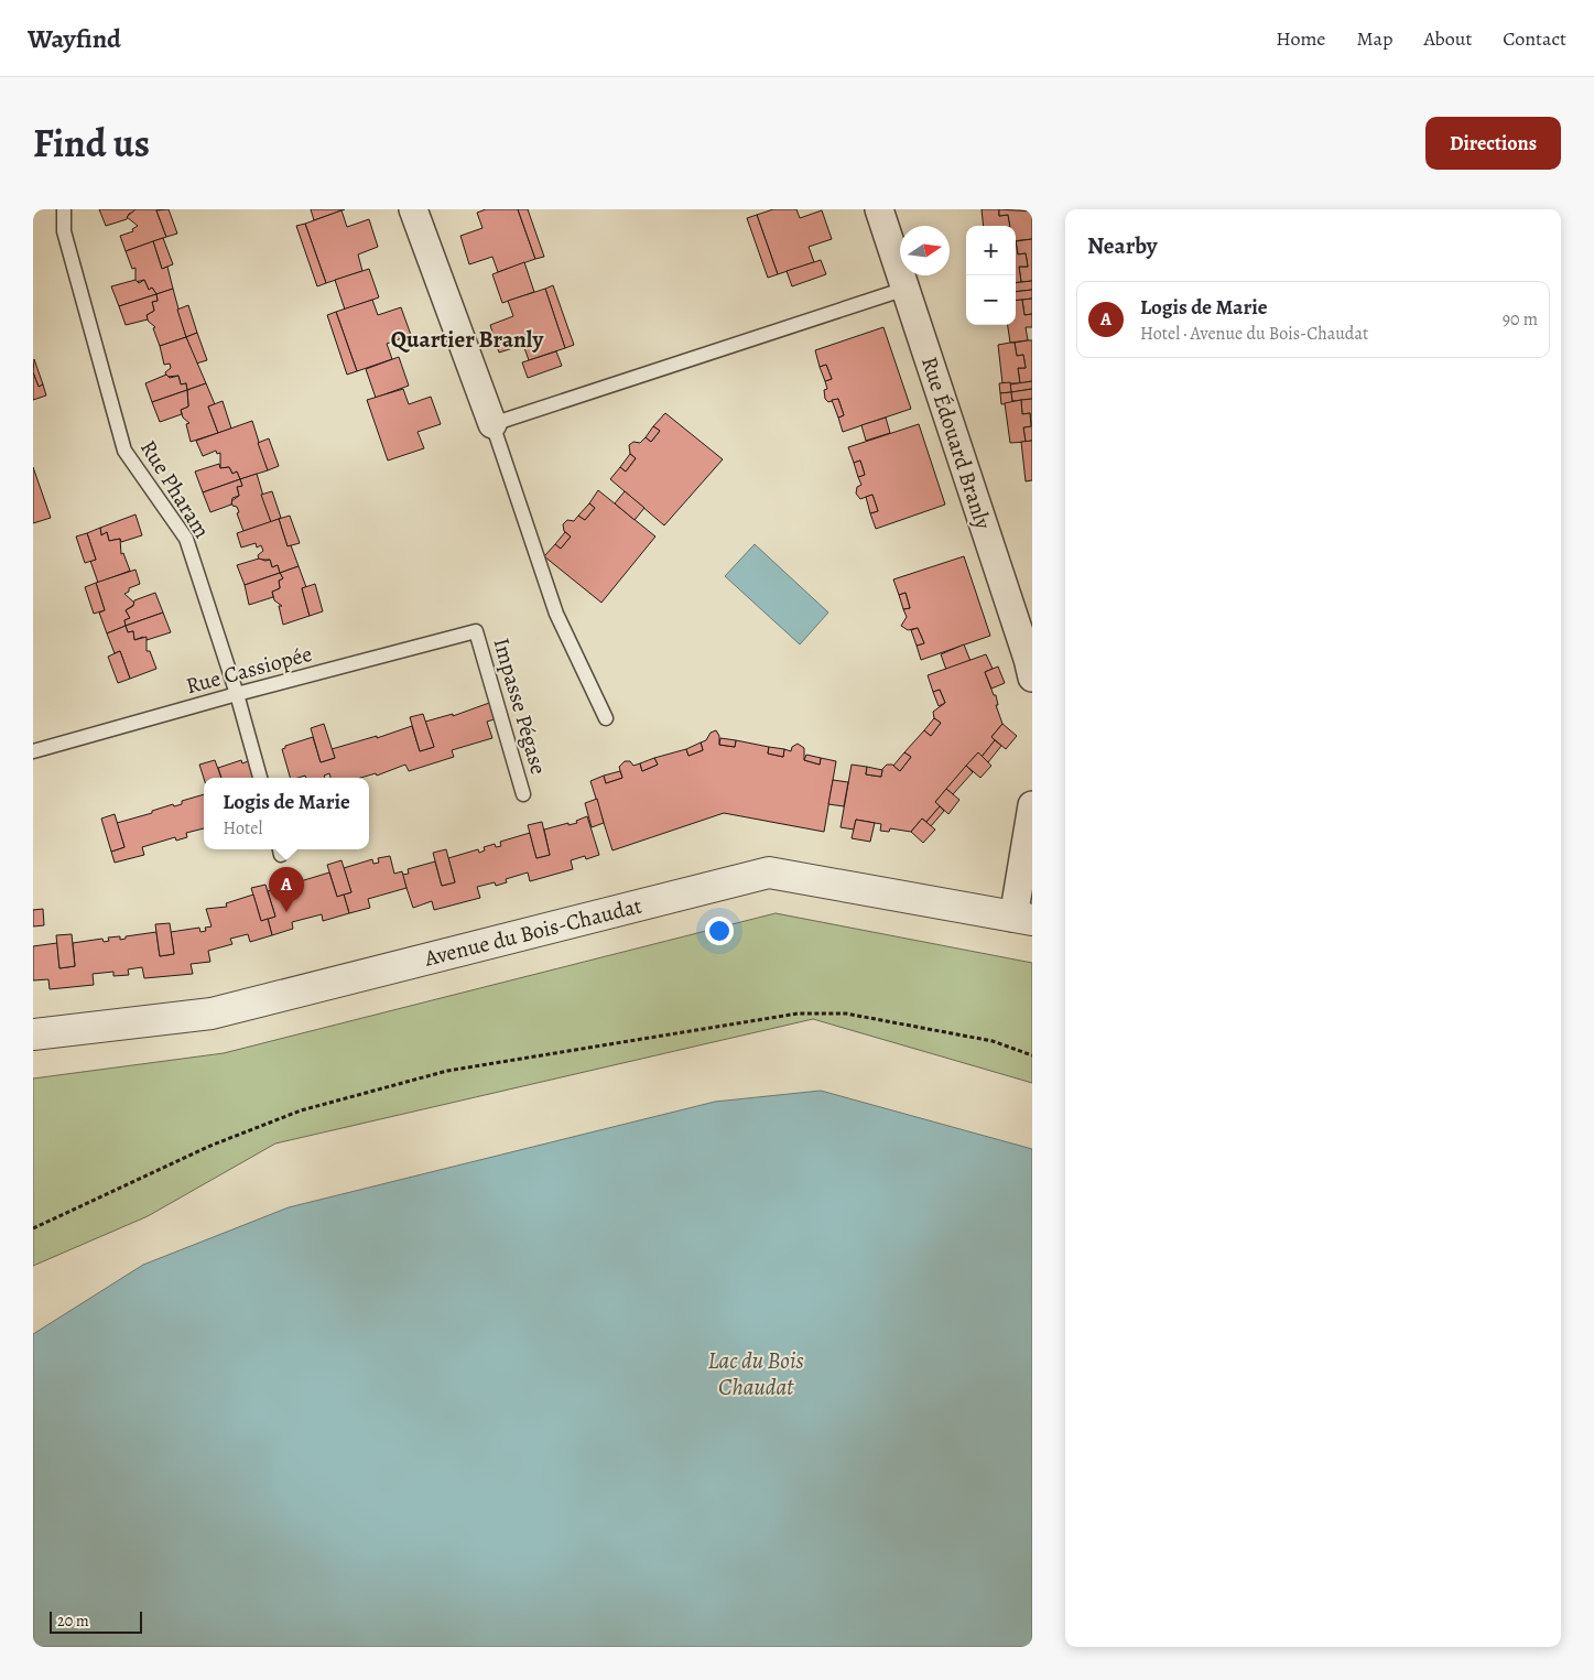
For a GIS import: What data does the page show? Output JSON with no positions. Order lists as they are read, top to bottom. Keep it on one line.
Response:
{"streets":{"street":["Rue Édouard Branly","Avenue du Bois-Chaudat"],"lane":["Rue Pharam","Rue Cassiopée","Impasse Pégase"]},"crossings":[["Rue Pharam","Rue Cassiopée"],["Rue Cassiopée","Impasse Pégase"]],"districts":["Quartier Branly"],"water":["Lac du Bois Chaudat"],"scale_bar":"20 m","north":"right","page":{"header":"Wayfind","nav":["Home","Map","About","Contact"],"title":"Find us","buttons":"Directions","heading":"Nearby","map_buttons":["+","−"],"list":[{"mark":"A","name":"Logis de Marie","note":"Hotel · Avenue du Bois-Chaudat","value":"90 m"}],"popup":["Logis de Marie","Hotel"],"pins":"A","scale":"20 m"}}
